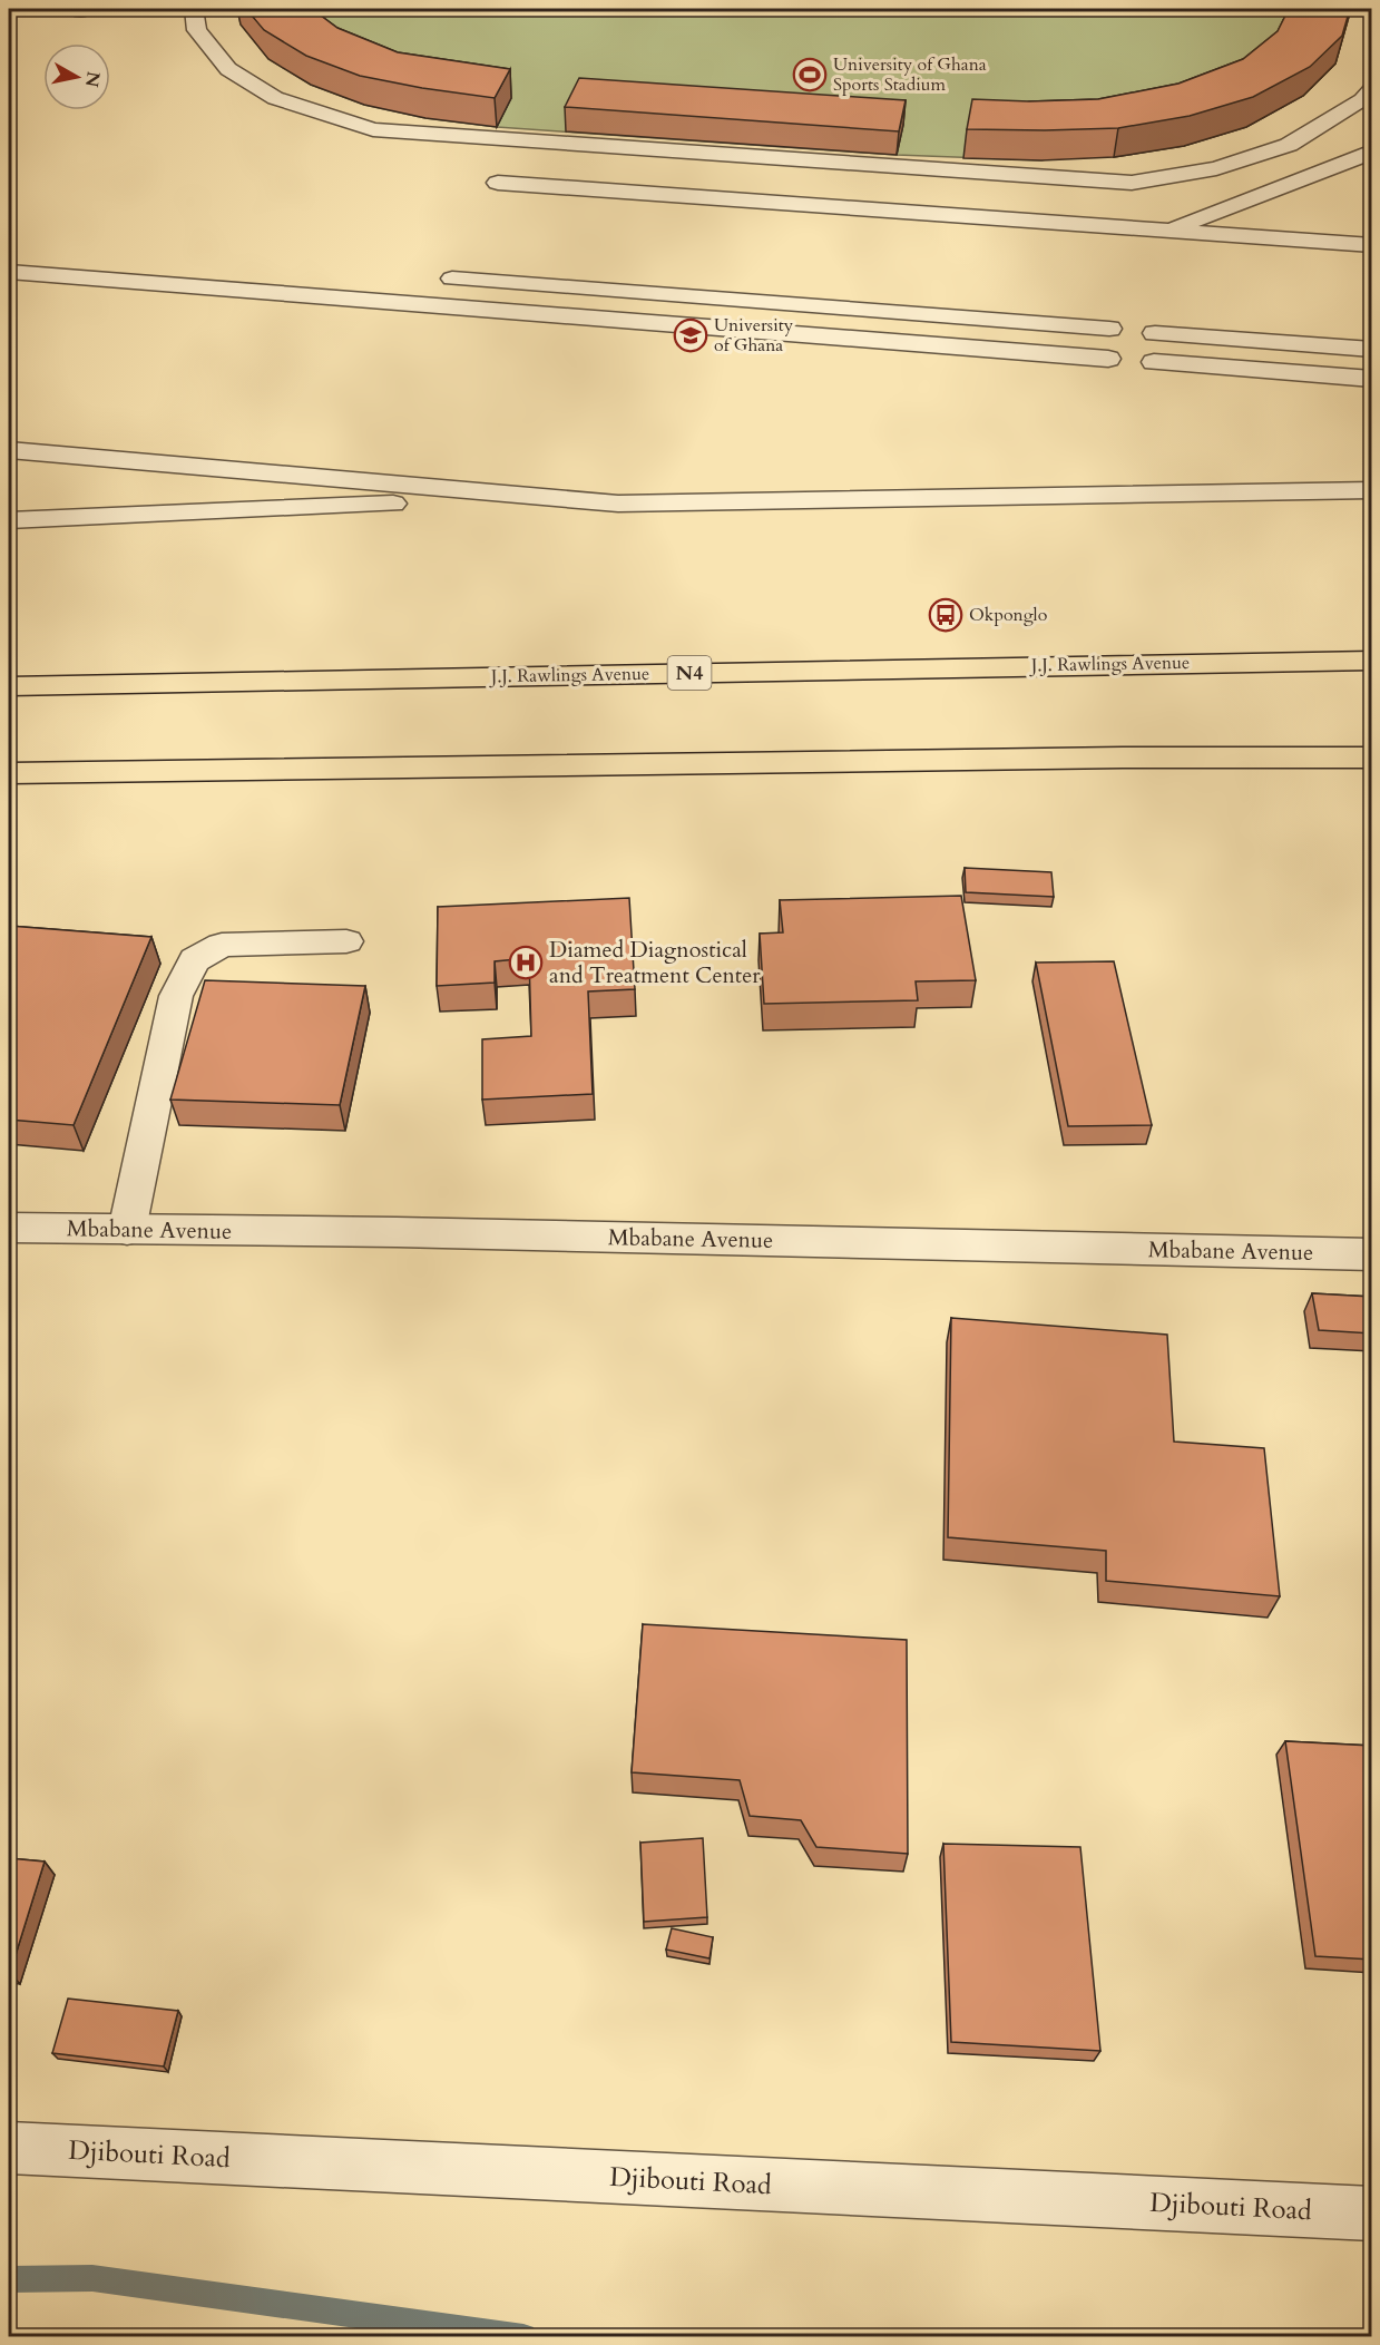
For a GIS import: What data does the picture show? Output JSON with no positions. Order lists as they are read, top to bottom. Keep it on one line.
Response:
{"streets":{"highway":["J.J. Rawlings Avenue","N4"],"street":["Mbabane Avenue","Djibouti Road"]},"places":{"sports":["University of Ghana Sports Stadium"],"school or university":["University of Ghana"],"bus stop":["Okponglo"],"hospital":["Diamed Diagnostical and Treatment Center"]},"north":"right"}
